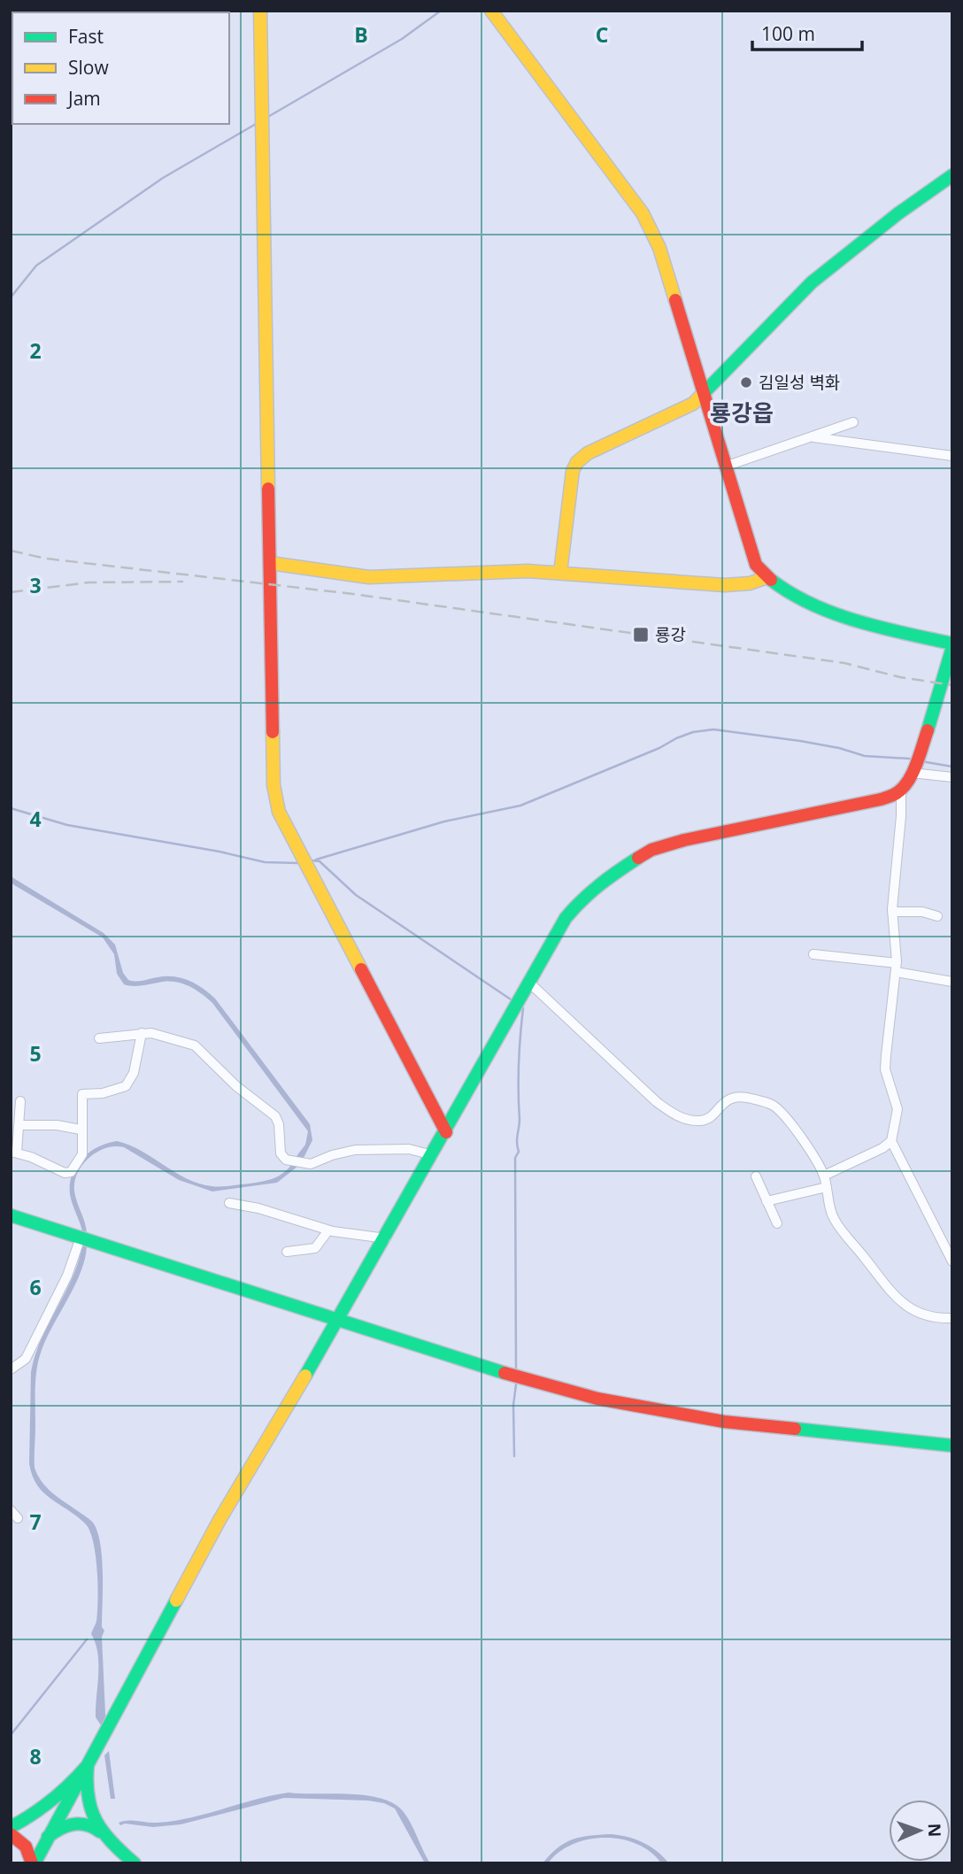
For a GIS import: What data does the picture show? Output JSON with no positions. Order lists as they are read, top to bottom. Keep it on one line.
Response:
{"districts":["룡강읍"],"places":{"other":["김일성 벽화"],"transit":["룡강"]},"legend":["Fast","Slow","Jam"],"scale_bar":"100 m","north":"right","grid":{"columns":["B","C"],"rows":["2","3","4","5","6","7","8"]}}
